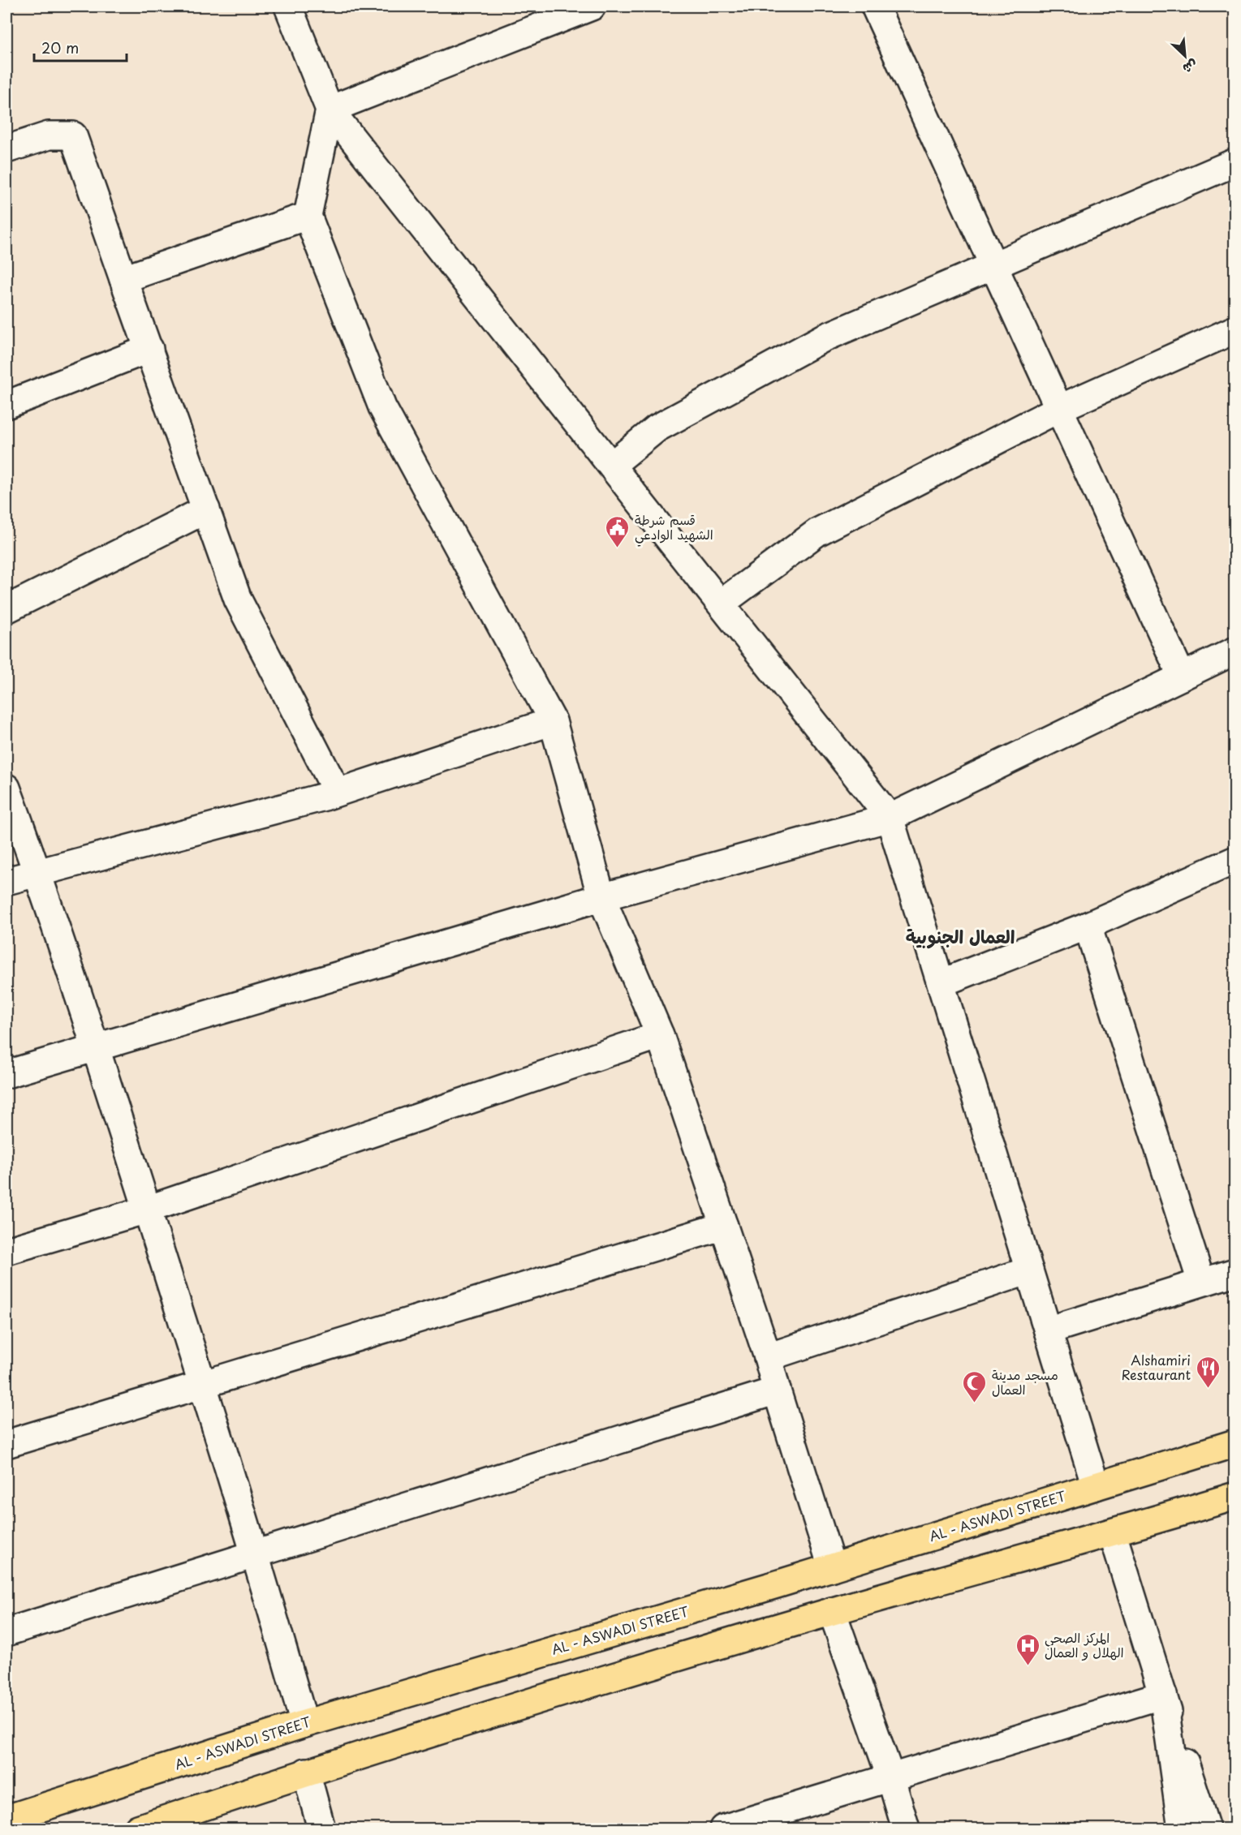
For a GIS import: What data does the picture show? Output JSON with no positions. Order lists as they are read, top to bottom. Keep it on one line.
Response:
{"streets":{"highway":["AL - ASWADI STREET"]},"districts":["العمال الجنوبية"],"places":{"public building":["قسم شرطة الشهيد الوادعي"],"restaurant":["Alshamiri Restaurant"],"mosque":["مسجد مدينة العمال"],"hospital":["المركز الصحي الهلال و العمال"]},"scale_bar":"20 m","north":"bottom right"}
